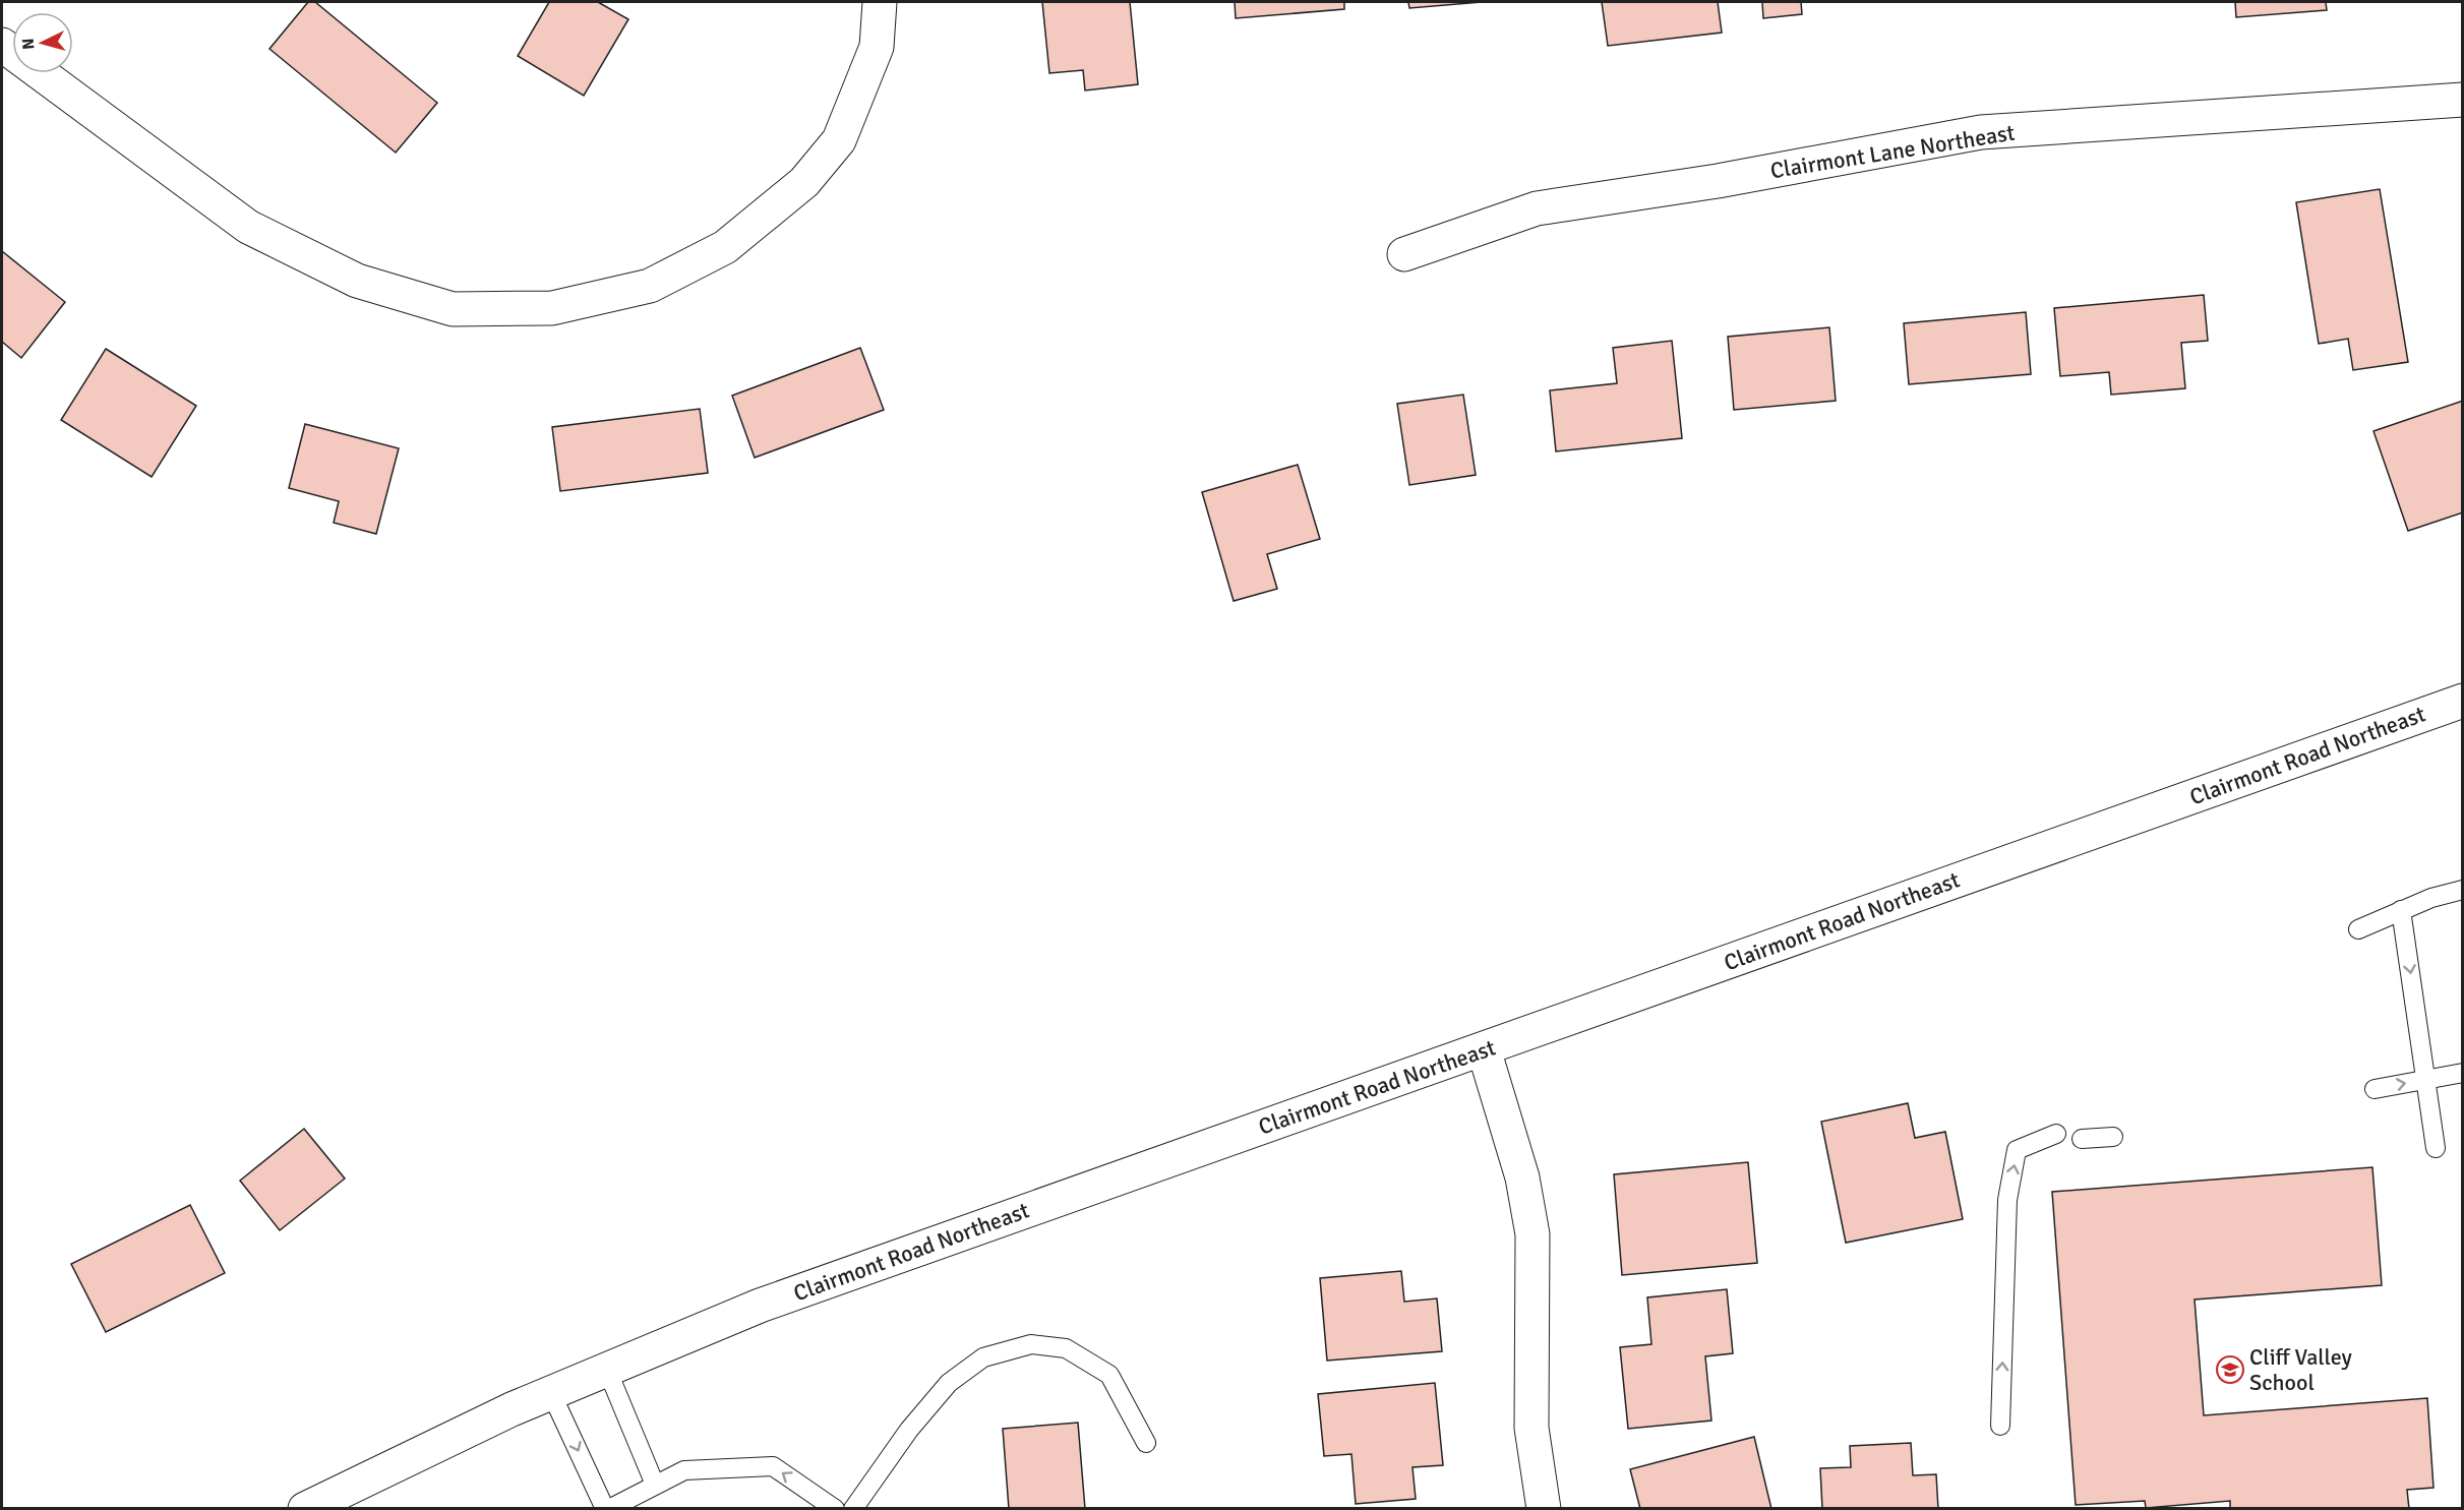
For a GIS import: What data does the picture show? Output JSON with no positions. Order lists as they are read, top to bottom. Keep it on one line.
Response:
{"streets":{"street":["Clairmont Lane Northeast","Clairmont Road Northeast"]},"places":{"school or university":["Cliff Valley School"]},"north":"left"}
